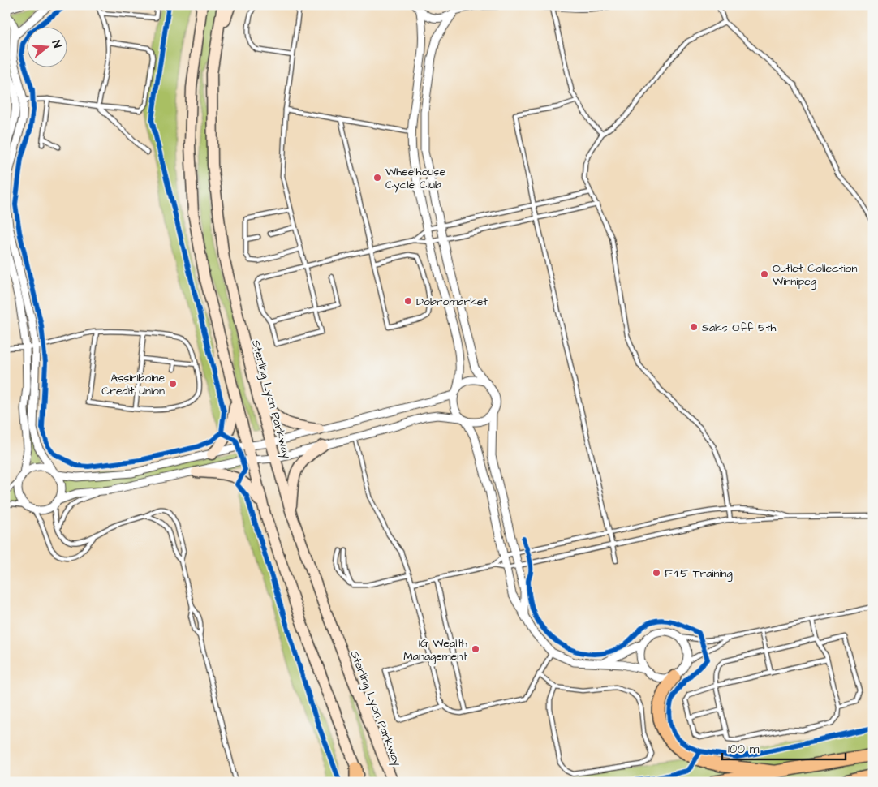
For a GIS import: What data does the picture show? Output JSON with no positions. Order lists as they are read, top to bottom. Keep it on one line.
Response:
{"streets":{"main road":["Sterling Lyon Parkway"]},"places":["Wheelhouse Cycle Club","Outlet Collection Winnipeg","Dobromarket","Saks Off 5th","Assiniboine Credit Union","F45 Training","IG Wealth Management"],"scale_bar":"100 m","north":"right"}
